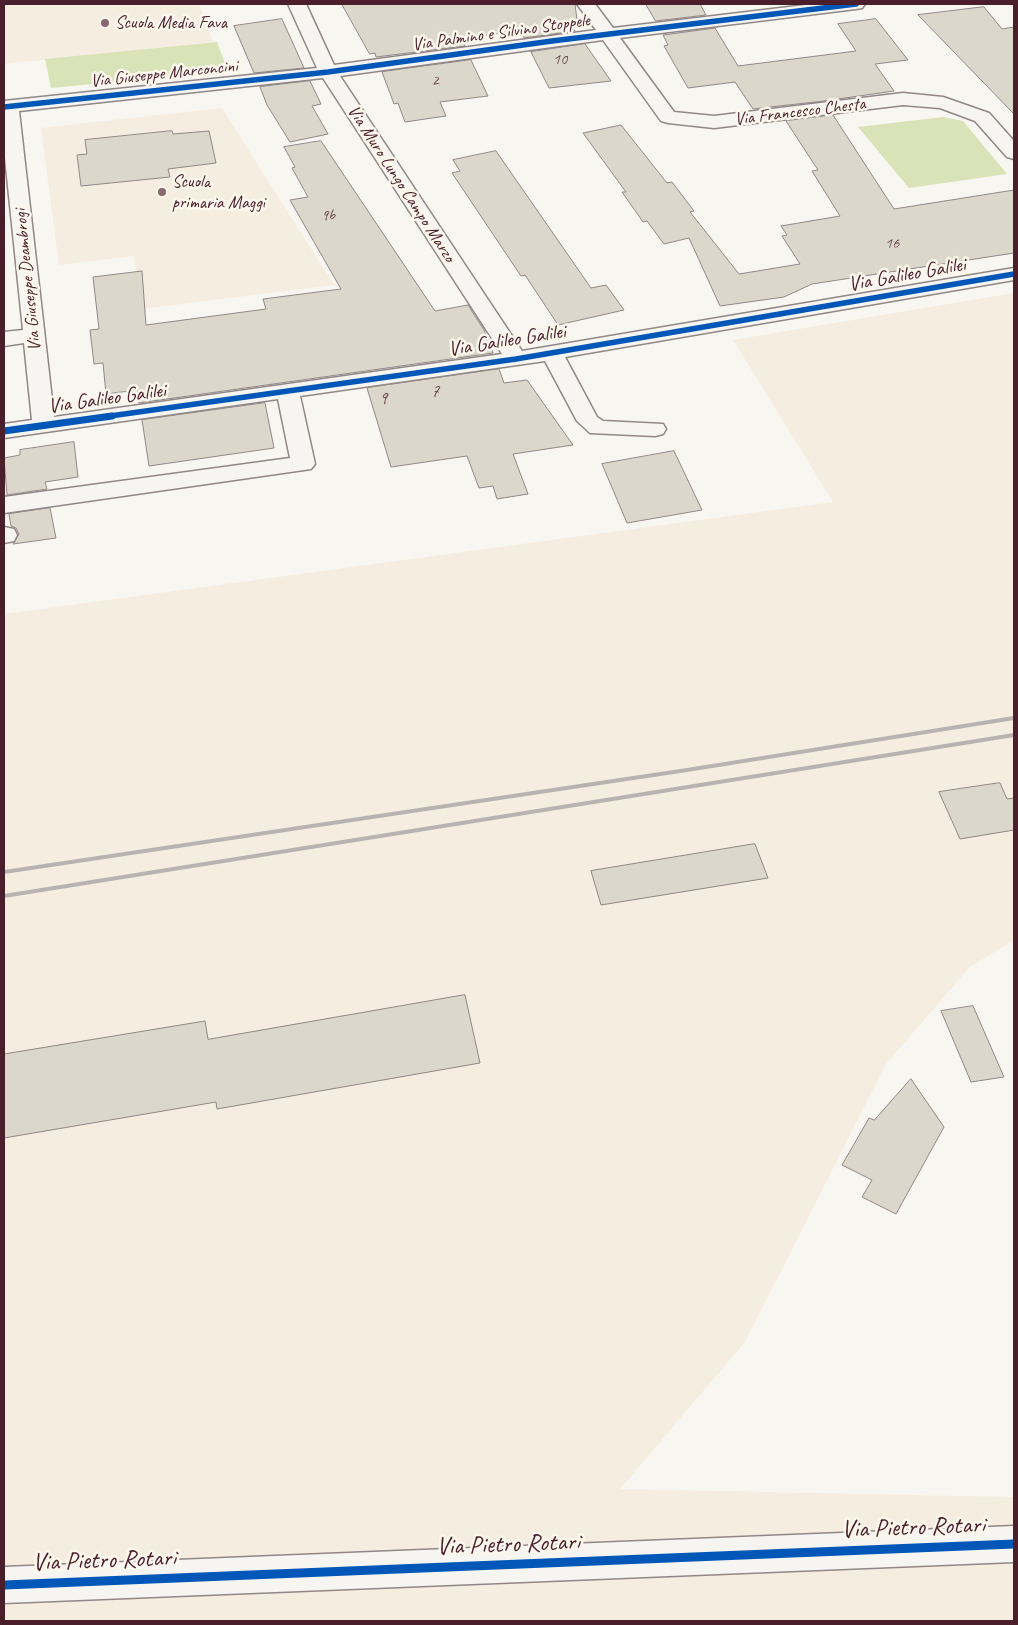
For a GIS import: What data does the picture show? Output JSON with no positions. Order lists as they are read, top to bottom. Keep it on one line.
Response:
{"streets":{"street":["Via Palmino e Silvino Stoppele","Via Giuseppe Marconcini","Via Francesco Chesta","Via Muro Lungo Campo Marzo","Via Galileo Galilei","Via Giuseppe Deambrogi","Via Pietro Rotari"]},"crossings":[["Via Palmino e Silvino Stoppele","Via Giuseppe Marconcini"],["Via Palmino e Silvino Stoppele","Via Francesco Chesta"],["Via Palmino e Silvino Stoppele","Via Muro Lungo Campo Marzo"],["Via Giuseppe Marconcini","Via Muro Lungo Campo Marzo"],["Via Giuseppe Marconcini","Via Giuseppe Deambrogi"],["Via Muro Lungo Campo Marzo","Via Galileo Galilei"],["Via Galileo Galilei","Via Giuseppe Deambrogi"]],"places":["Scuola Media Fava","Scuola primaria Maggi"],"house_numbers":["10","2","9b","16","7","9"]}
